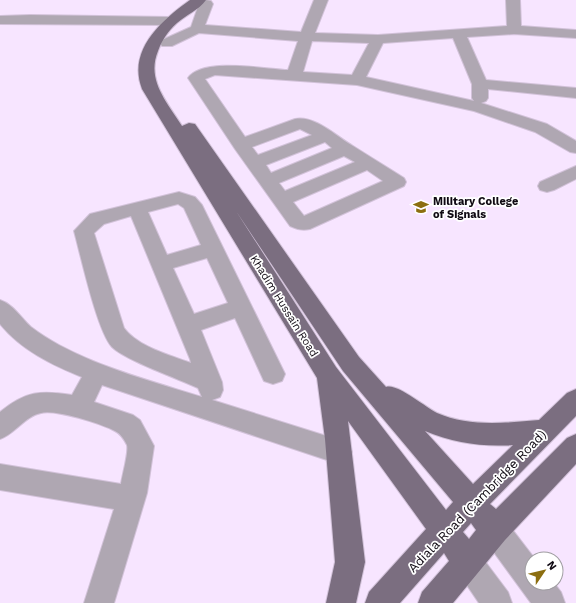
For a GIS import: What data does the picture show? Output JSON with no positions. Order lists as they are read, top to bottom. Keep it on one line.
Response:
{"streets":{"main road":["Khadim Hussain Road","Adiala Road (Cambridge Road)"]},"crossings":[["Khadim Hussain Road","Adiala Road (Cambridge Road)"]],"places":{"school or university":["Military College of Signals"]},"north":"top right"}
